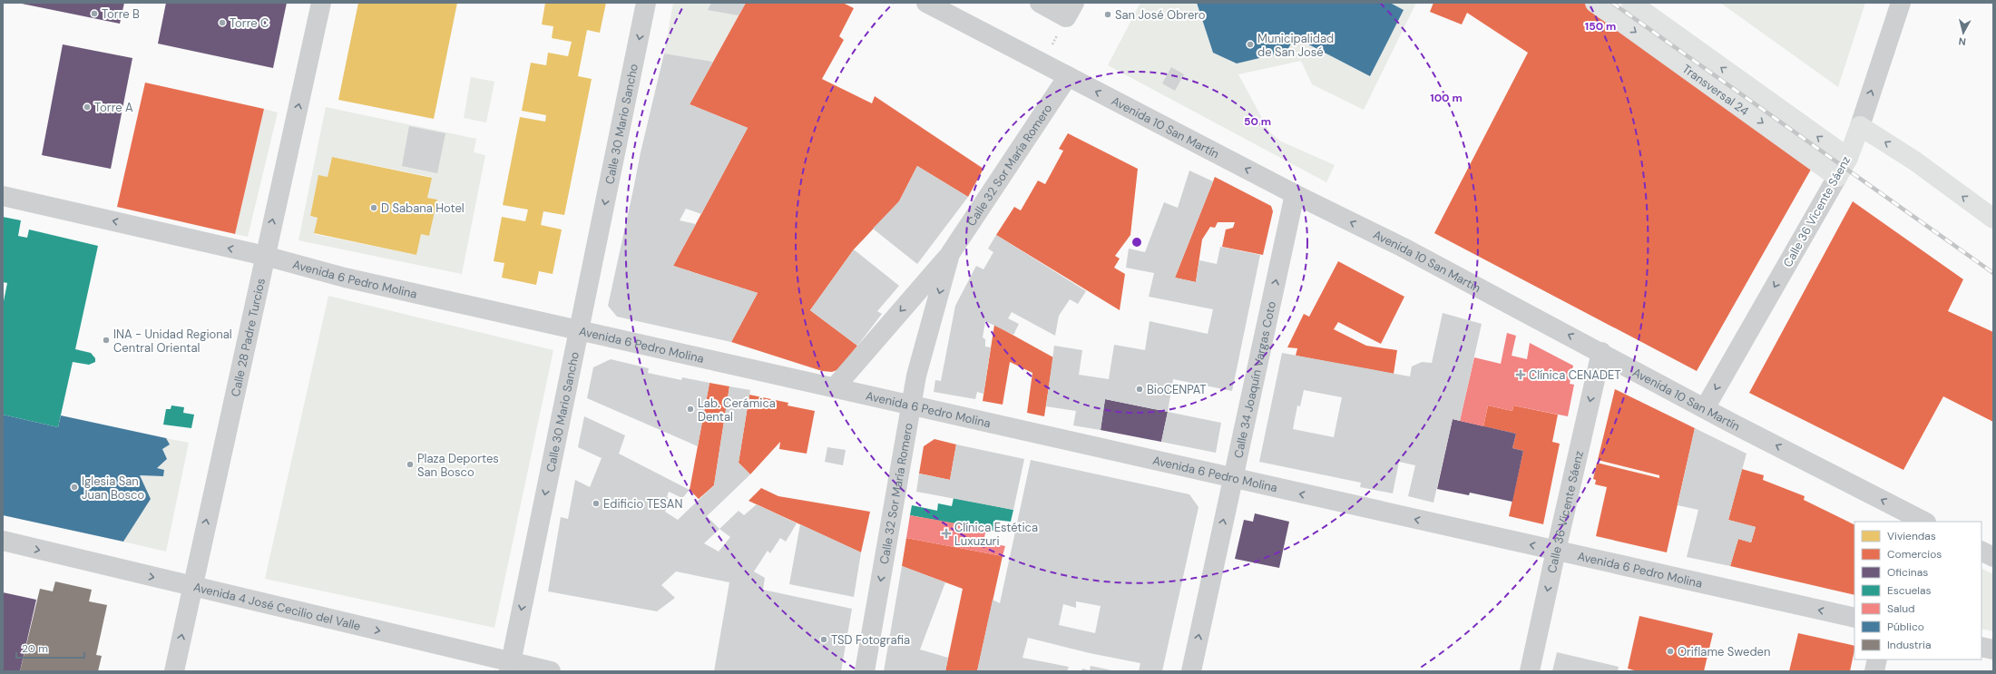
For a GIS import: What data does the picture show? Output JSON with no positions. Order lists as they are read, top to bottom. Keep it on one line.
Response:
{"streets":{"main road":["Transversal 24","Calle 36 Vicente Sáenz"],"street":["Calle 30 Mario Sancho","Avenida 10 San Martín","Calle 32 Sor María Romero","Avenida 6 Pedro Molina","Calle 28 Padre Turcios","Calle 34 Joaquín Vargas Coto","Avenida 4 José Cecilio del Valle"]},"crossings":[["Transversal 24","Calle 36 Vicente Sáenz"],["Calle 30 Mario Sancho","Avenida 6 Pedro Molina"],["Calle 30 Mario Sancho","Avenida 4 José Cecilio del Valle"],["Avenida 10 San Martín","Calle 32 Sor María Romero"],["Avenida 10 San Martín","Calle 36 Vicente Sáenz"],["Avenida 10 San Martín","Calle 34 Joaquín Vargas Coto"],["Calle 32 Sor María Romero","Avenida 6 Pedro Molina"],["Calle 36 Vicente Sáenz","Avenida 6 Pedro Molina"],["Avenida 6 Pedro Molina","Calle 28 Padre Turcios"],["Avenida 6 Pedro Molina","Calle 34 Joaquín Vargas Coto"],["Calle 28 Padre Turcios","Avenida 4 José Cecilio del Valle"]],"one_way":["Calle 30 Mario Sancho","Avenida 10 San Martín","Calle 32 Sor María Romero","Avenida 6 Pedro Molina","Calle 28 Padre Turcios","Calle 34 Joaquín Vargas Coto","Avenida 4 José Cecilio del Valle"],"places":{"other":["Torre B","San José Obrero","Torre C","Municipalidad de San José","Torre A","D Sabana Hotel","INA - Unidad Regional Central Oriental","BioCENPAT","Lab. Cerámica Dental","Plaza Deportes San Bosco","Iglesia San Juan Bosco","Edificio TESAN","TSD Fotografia","Oriflame Sweden"],"health":["Clínica CENADET","Clínica Estética Luxuzuri"]},"legend":["Viviendas","Comercios","Oficinas","Escuelas","Salud","Público","Industria"],"scale_bar":"20 m","north":"bottom","rings":["150 m","100 m","50 m"]}
